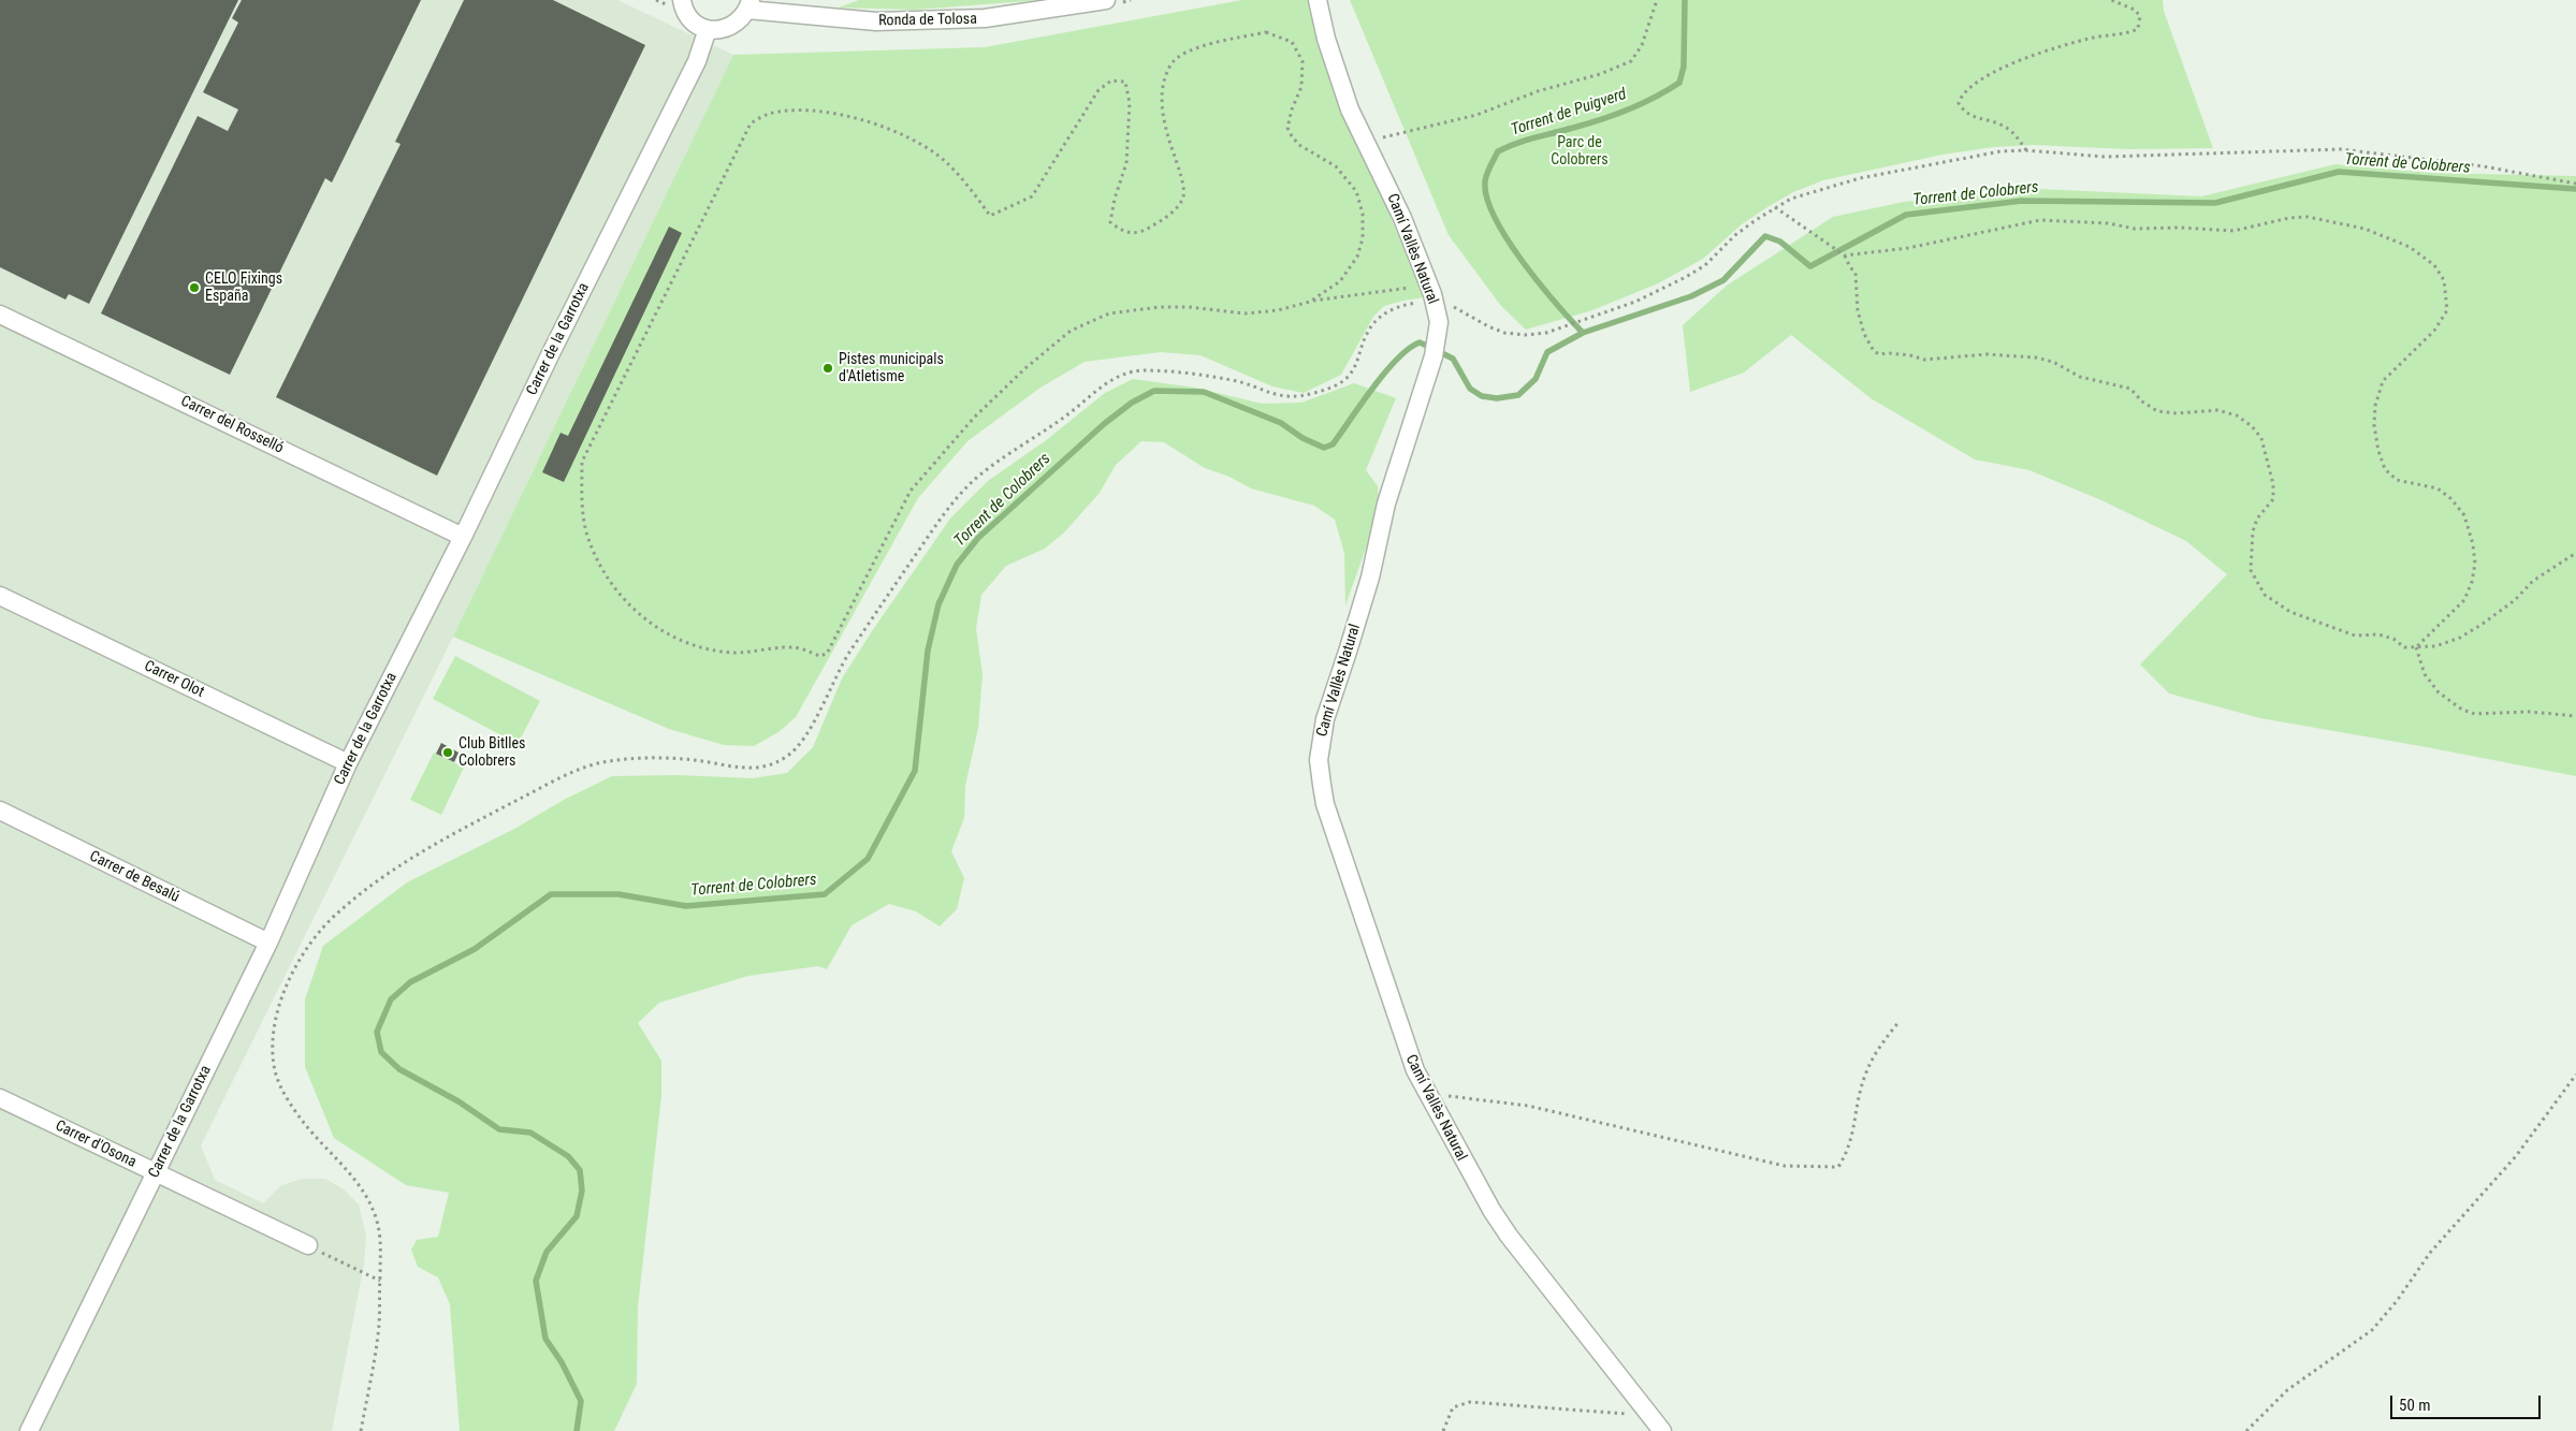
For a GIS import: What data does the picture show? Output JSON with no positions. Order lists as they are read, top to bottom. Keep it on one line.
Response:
{"streets":{"street":["Ronda de Tolosa","Camí Vallès Natural","Carrer de la Garrotxa","Carrer del Rosselló","Carrer Olot","Carrer de Besalú","Carrer d'Osona"]},"crossings":[["Carrer de la Garrotxa","Carrer del Rosselló"],["Carrer de la Garrotxa","Carrer Olot"],["Carrer de la Garrotxa","Carrer de Besalú"],["Carrer de la Garrotxa","Carrer d'Osona"]],"water":["Torrent de Puigverd","Torrent de Colobrers"],"parks":["Parc de Colobrers"],"places":["CELO Fixings España","Pistes municipals d'Atletisme","Club Bitlles Colobrers"],"scale_bar":"50 m"}
